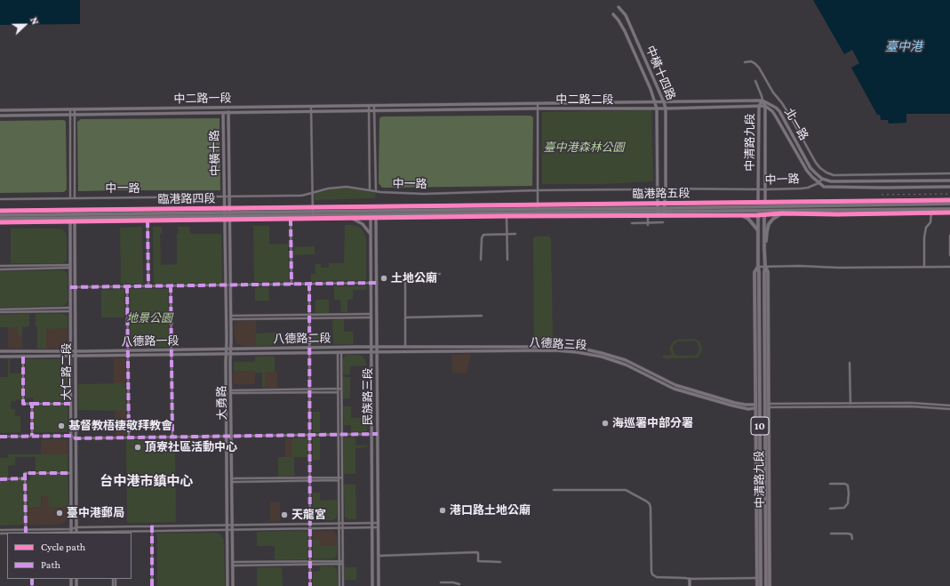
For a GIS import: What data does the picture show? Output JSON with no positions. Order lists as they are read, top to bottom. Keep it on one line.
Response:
{"streets":{"main road":["中清路九段","臨港路五段","臨港路四段","10"],"street":["中橫十四路","中二路一段","中二路二段","北一路","中橫十路","中一路","八德路二段","八德路一段","八德路三段","大仁路二段","民族路三段","大勇路"]},"crossings":[["中橫十四路","中二路二段"],["中橫十四路","中一路"],["中橫十四路","臨港路五段"],["中二路一段","中二路二段"],["中二路一段","中橫十路"],["中二路二段","北一路"],["中二路二段","中清路九段"],["北一路","中清路九段"],["北一路","中一路"],["中清路九段","中一路"],["中清路九段","臨港路五段"],["中清路九段","八德路三段"],["中橫十路","中一路"],["中橫十路","臨港路四段"],["中橫十路","大勇路"],["臨港路五段","臨港路四段"],["臨港路五段","民族路三段"],["臨港路四段","大仁路二段"],["臨港路四段","民族路三段"],["臨港路四段","大勇路"],["八德路二段","八德路一段"],["八德路二段","八德路三段"],["八德路二段","民族路三段"],["八德路二段","大勇路"],["八德路一段","大仁路二段"],["八德路一段","大勇路"],["八德路三段","民族路三段"]],"districts":["台中港市鎮中心"],"water":["臺中港"],"parks":["臺中港森林公園","地景公園"],"places":["土地公廟","海巡署中部分署","基督教梧棲敬拜教會","頂寮社區活動中心","港口路土地公廟","臺中港郵局","天龍宮"],"legend":["Cycle path","Path"],"north":"right"}
